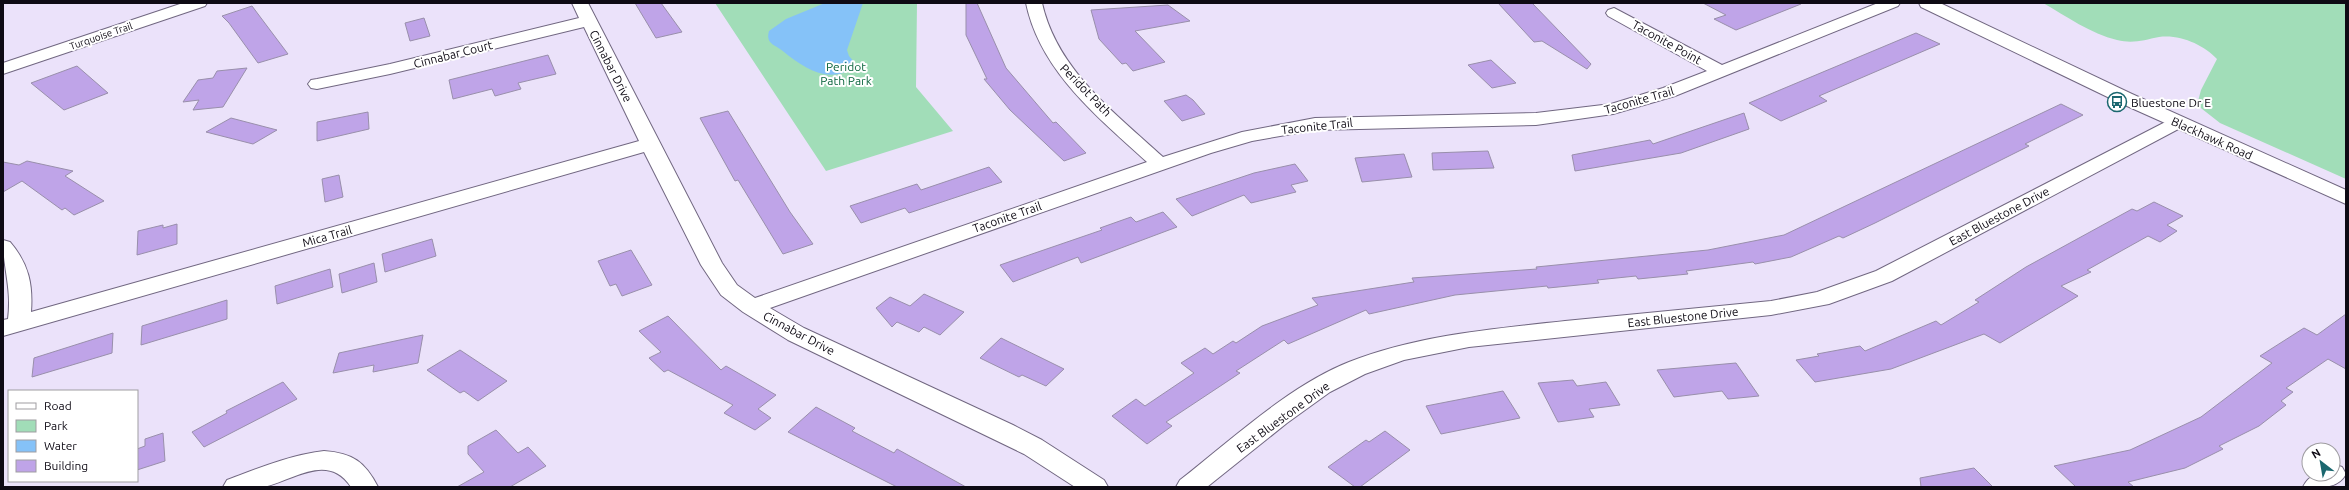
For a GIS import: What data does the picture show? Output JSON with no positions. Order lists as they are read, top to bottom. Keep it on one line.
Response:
{"streets":{"street":["Turquoise Trail","Taconite Point","Cinnabar Court","Cinnabar Drive","Peridot Path","Taconite Trail","Blackhawk Road","East Bluestone Drive","Mica Trail"]},"crossings":[["Taconite Point","Taconite Trail"],["Cinnabar Court","Cinnabar Drive"],["Cinnabar Drive","Taconite Trail"],["Cinnabar Drive","Mica Trail"],["Peridot Path","Taconite Trail"],["Blackhawk Road","East Bluestone Drive"]],"parks":["Peridot Path Park"],"places":{"bus stop":["Bluestone Dr E"]},"legend":["Road","Park","Water","Building"],"north":"top left"}
